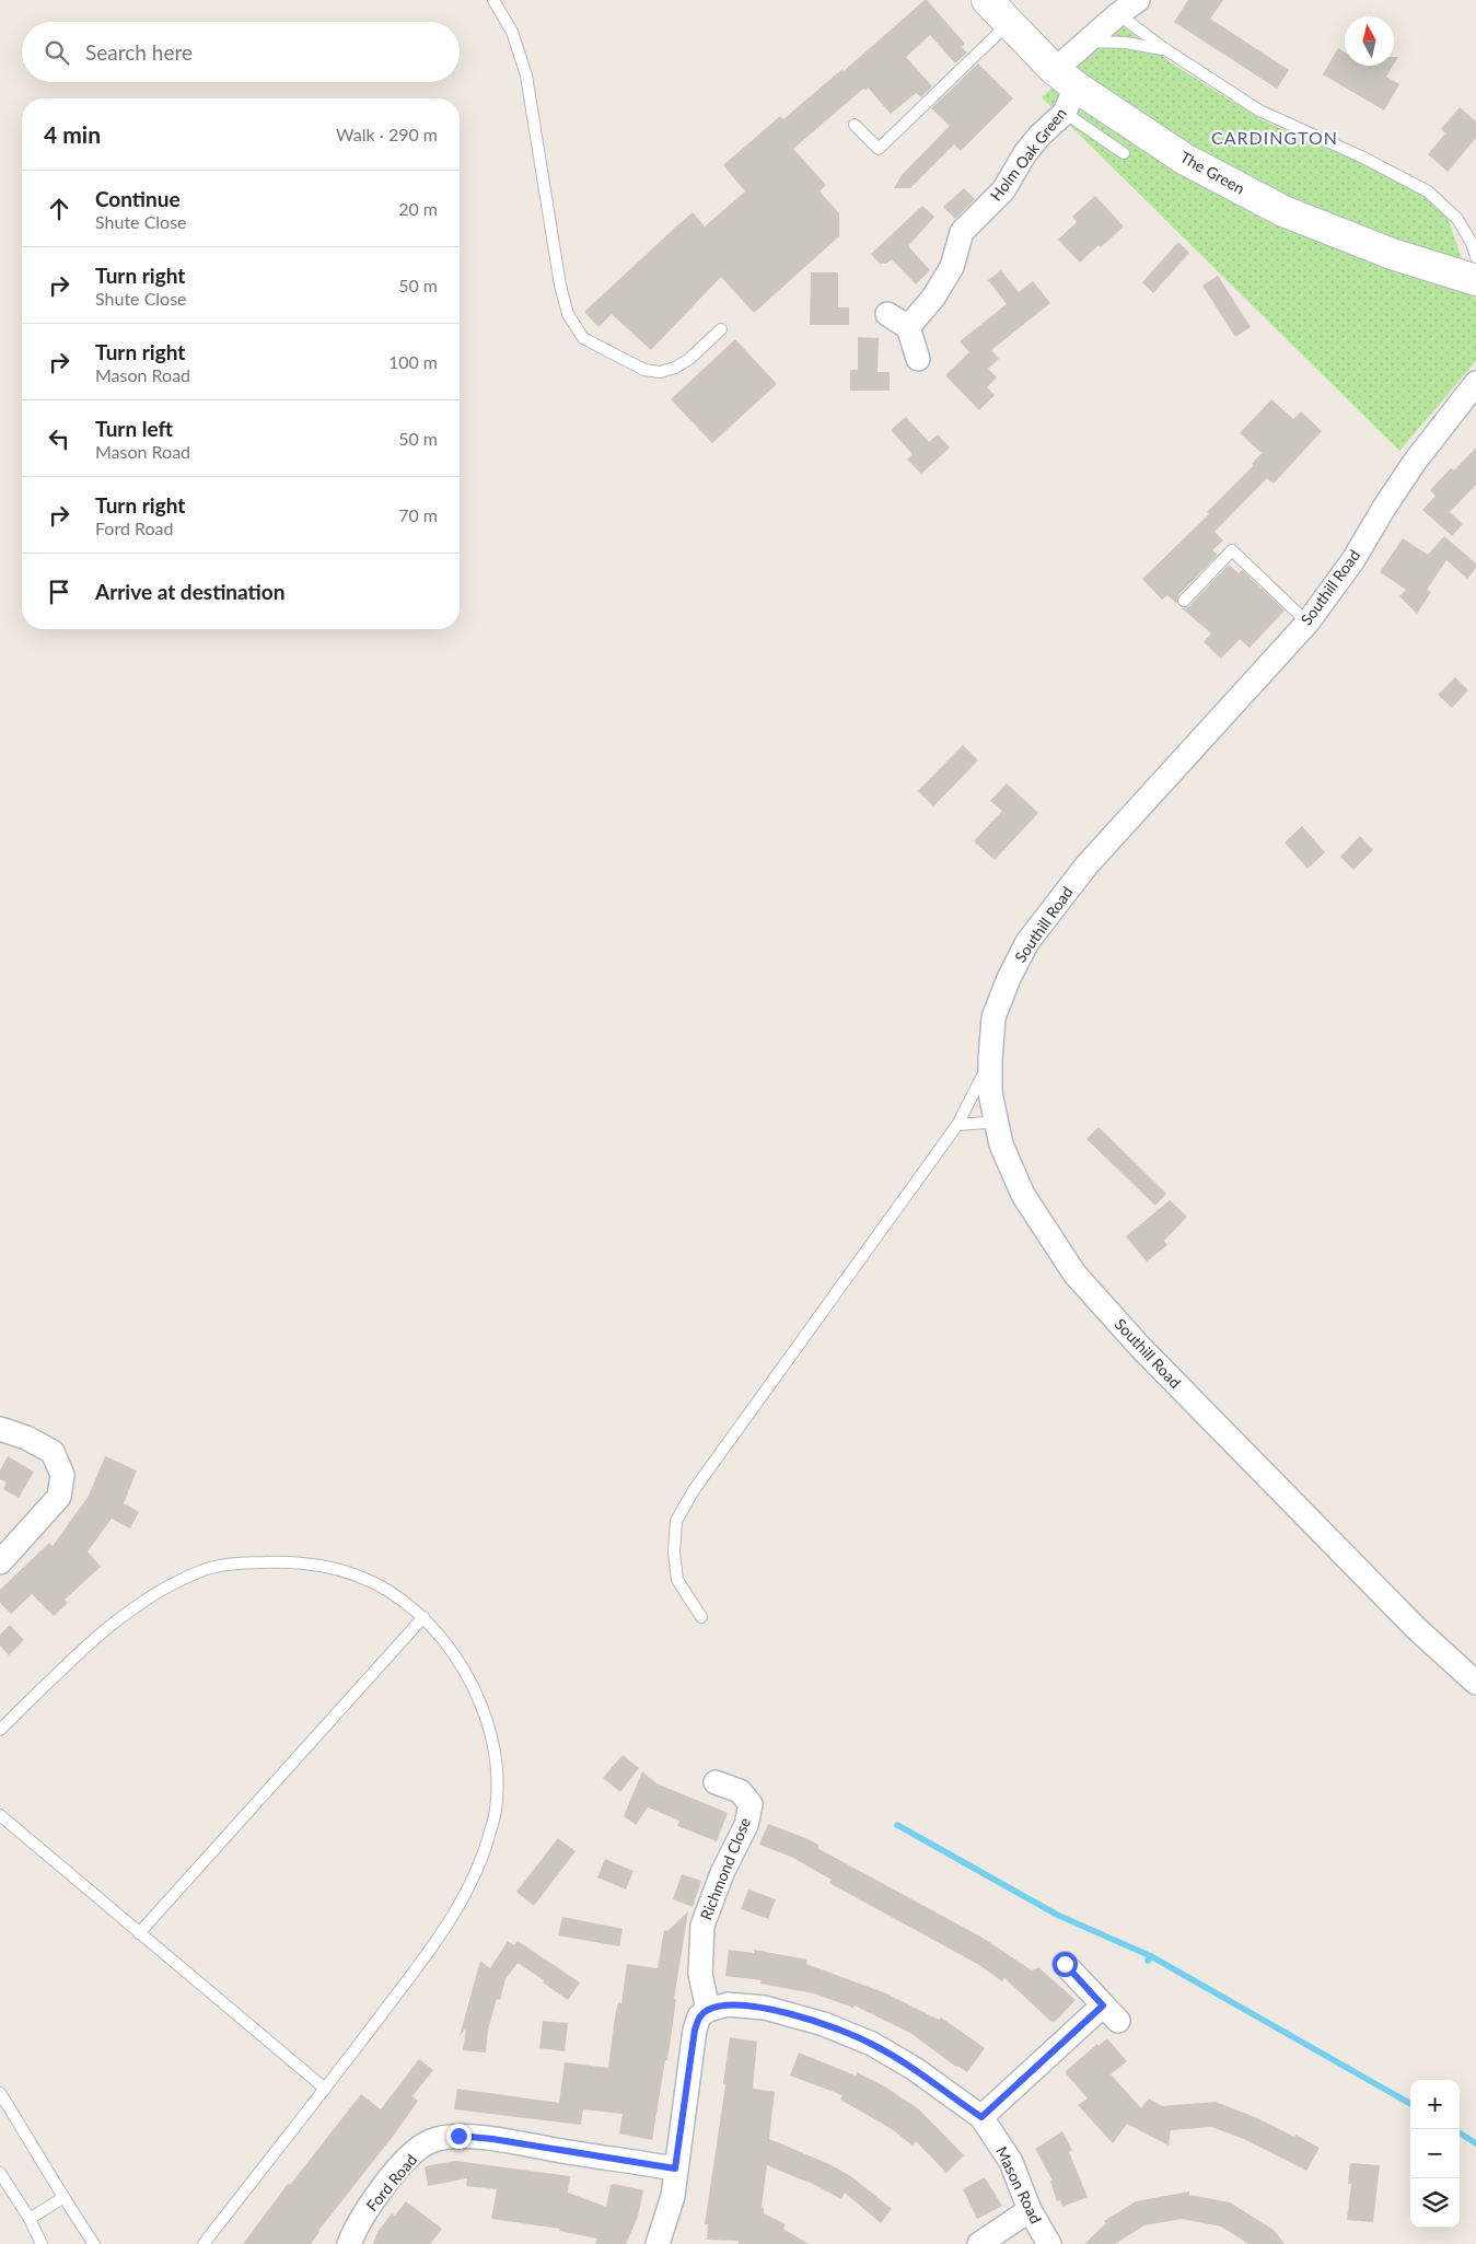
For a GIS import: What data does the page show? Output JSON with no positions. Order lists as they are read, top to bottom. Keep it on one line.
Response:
{"streets":{"street":["Holm Oak Green","The Green","Southill Road","Richmond Close","Ford Road","Mason Road"]},"crossings":[["Holm Oak Green","The Green"],["Richmond Close","Mason Road"]],"districts":["CARDINGTON"],"north":"top","page":{"search":"Search here","heading":["4 min","Walk · 290 m"],"list":[["Continue","Shute Close","20 m"],["Turn right","Shute Close","50 m"],["Turn right","Mason Road","100 m"],["Turn left","Mason Road","50 m"],["Turn right","Ford Road","70 m"],"Arrive at destination"],"map_buttons":["+","−"]}}
